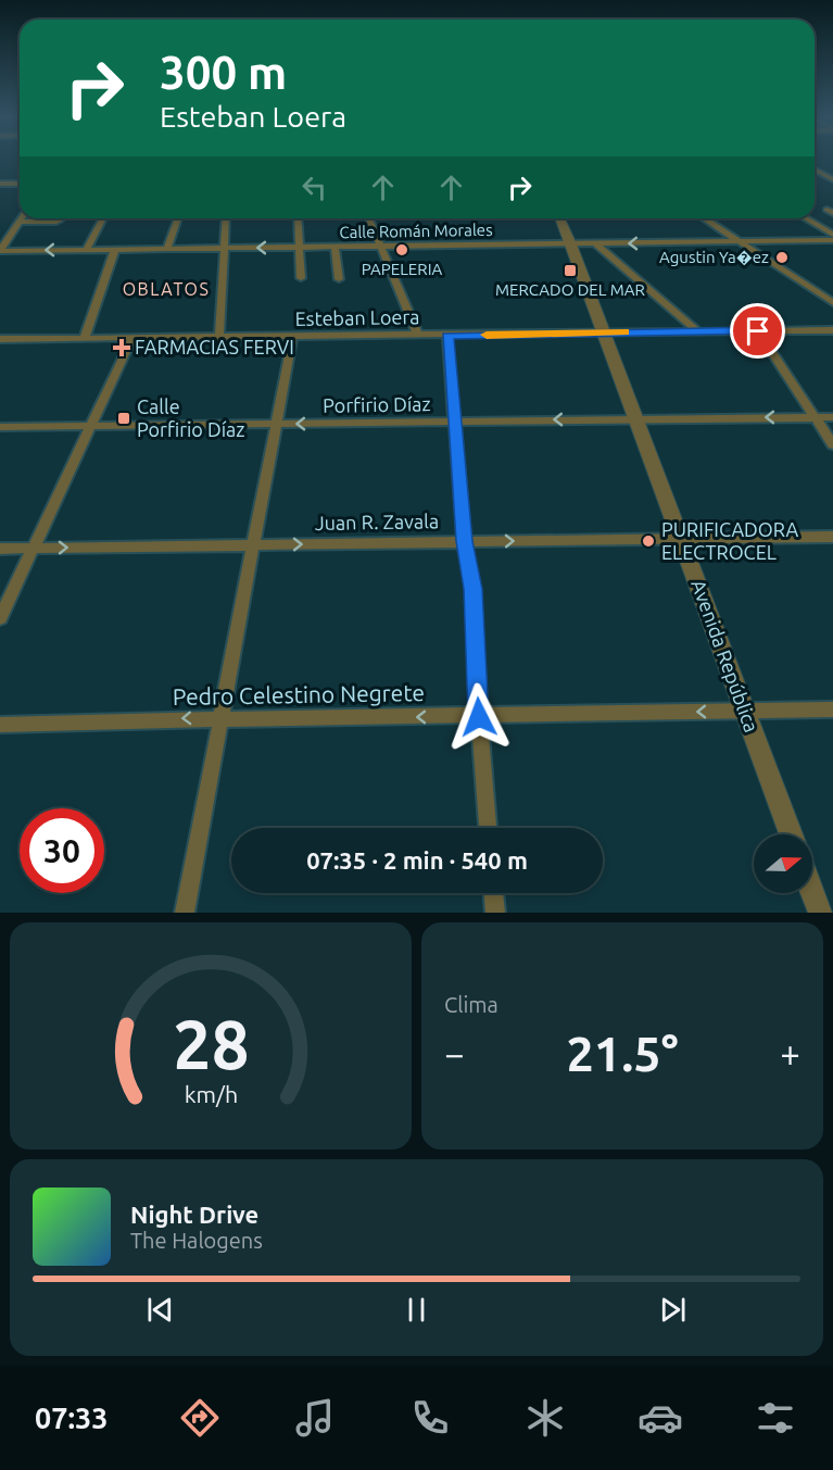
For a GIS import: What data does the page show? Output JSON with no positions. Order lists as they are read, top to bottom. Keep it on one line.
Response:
{"streets":{"street":["Calle Román Morales","Esteban Loera","Porfirio Díaz","Juan R. Zavala","Avenida República","Pedro Celestino Negrete"]},"crossings":[["Calle Román Morales","Avenida República"],["Esteban Loera","Avenida República"],["Porfirio Díaz","Avenida República"],["Juan R. Zavala","Avenida República"],["Avenida República","Pedro Celestino Negrete"]],"one_way":["Calle Román Morales","Porfirio Díaz","Juan R. Zavala","Pedro Celestino Negrete"],"districts":["OBLATOS"],"places":{"other":["PAPELERIA","Agustin Ya�ez","PURIFICADORA ELECTROCEL"],"transit":["MERCADO DEL MAR","Calle Porfirio Díaz"],"health":["FARMACIAS FERVI"]},"north":"right","page":{"turn":["300 m","Esteban Loera"],"limit":"30","trip":"07:35 · 2 min · 540 m","tile":"Clima","heat":["−","21.5°","+"],"song":["Night Drive","The Halogens"],"tabs":"07:33","gauge":["28","km/h"]}}
